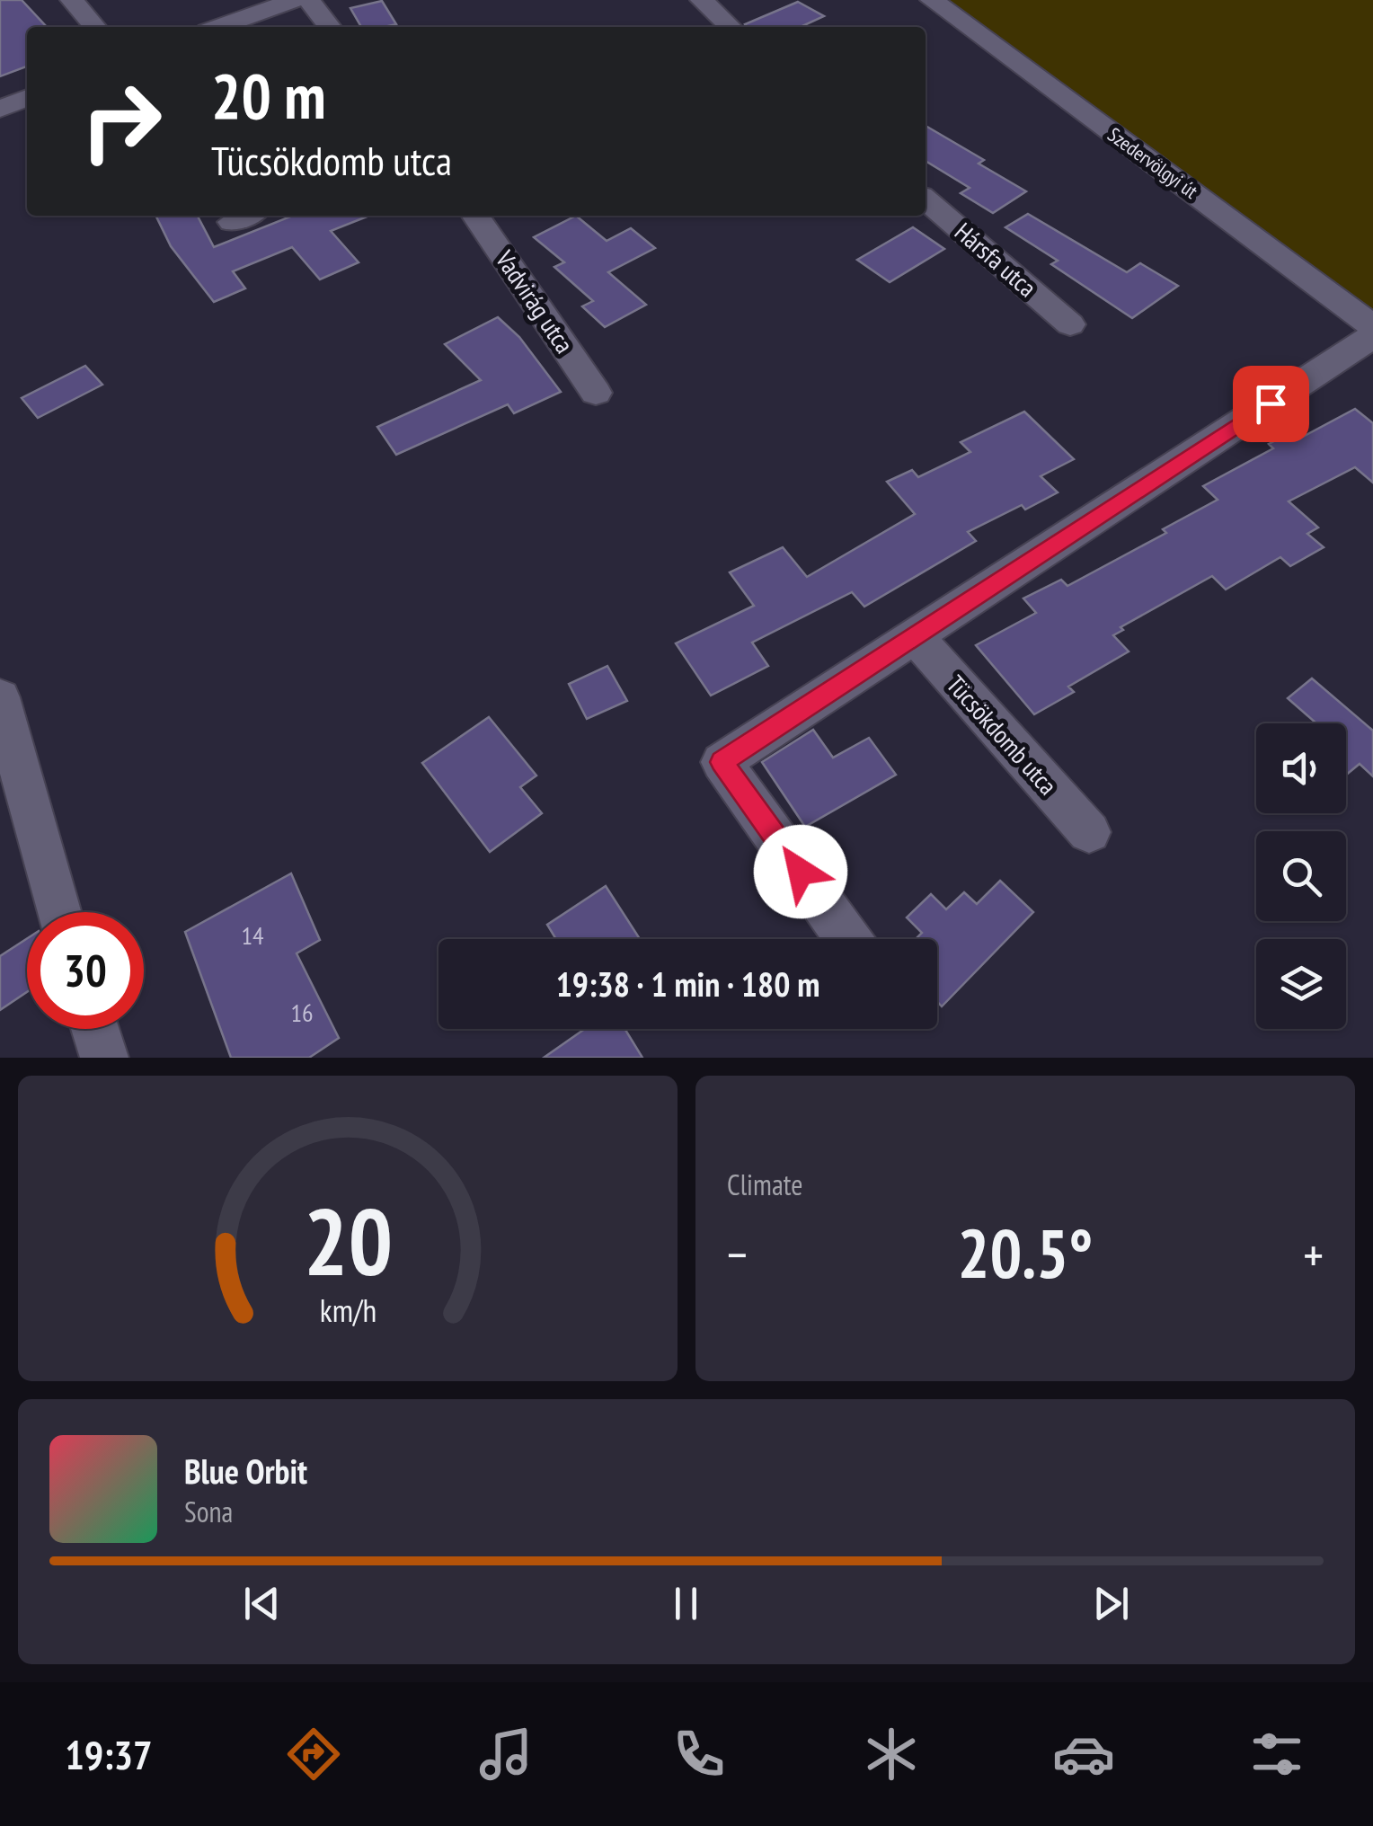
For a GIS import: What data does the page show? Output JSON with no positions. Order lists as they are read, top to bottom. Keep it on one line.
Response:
{"streets":{"street":["Szedervölgyi út","Hársfa utca","Vadvirág utca","Tücsökdomb utca"]},"house_numbers":["14","16"],"page":{"turn":["20 m","Tücsökdomb utca"],"limit":"30","trip":"19:38 · 1 min · 180 m","tile":"Climate","heat":["−","20.5°","+"],"song":["Blue Orbit","Sona"],"tabs":"19:37","gauge":["20","km/h"]}}
